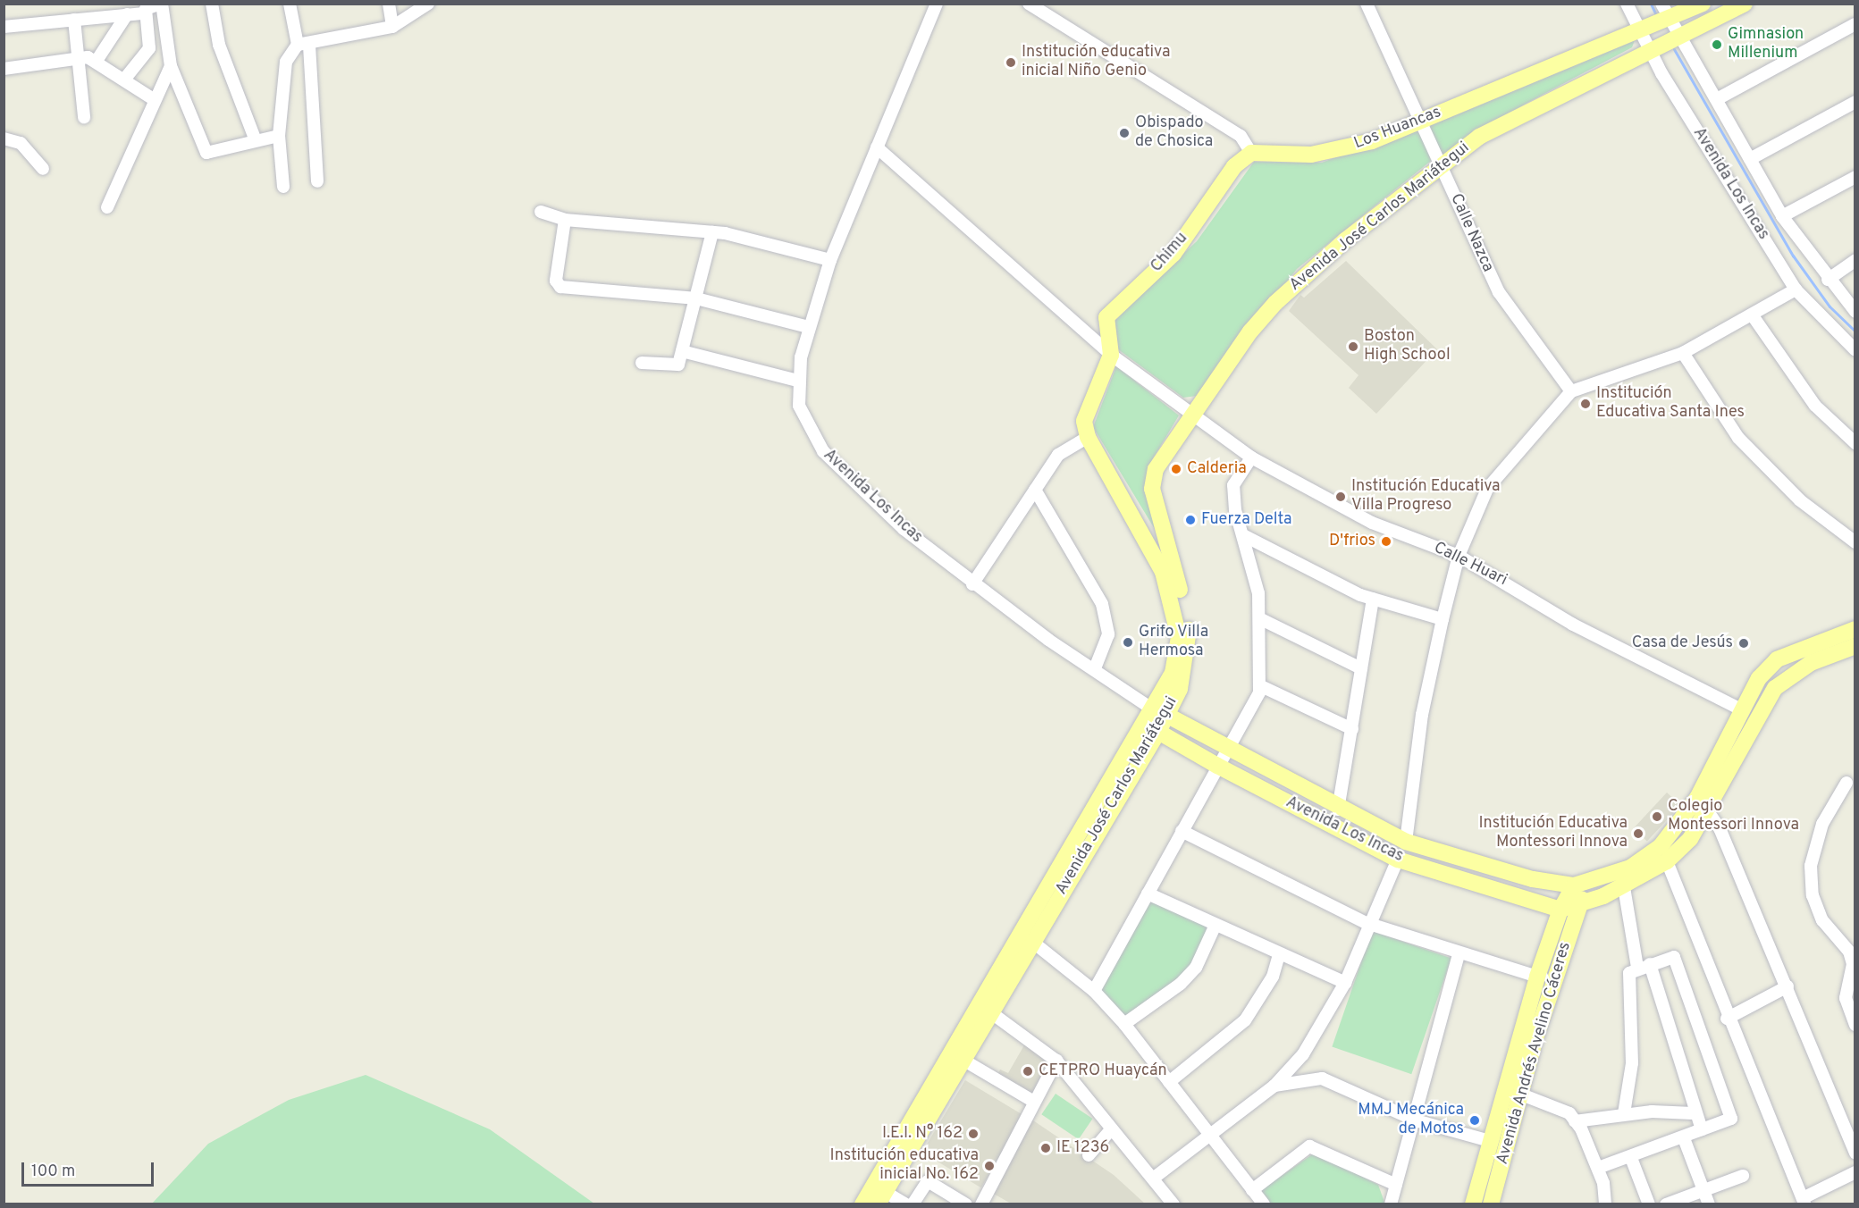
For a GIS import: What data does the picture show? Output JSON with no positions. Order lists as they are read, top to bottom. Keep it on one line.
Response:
{"streets":{"main road":["Los Huancas","Avenida Los Incas","Avenida José Carlos Mariátegui","Chimu","Avenida Andrés Avelino Cáceres"],"street":["Calle Nazca","Calle Huari"]},"crossings":[["Los Huancas","Avenida Los Incas"],["Los Huancas","Calle Nazca"],["Los Huancas","Chimu"],["Avenida Los Incas","Avenida José Carlos Mariátegui"],["Avenida Los Incas","Calle Huari"],["Avenida Los Incas","Avenida Andrés Avelino Cáceres"],["Avenida José Carlos Mariátegui","Calle Nazca"],["Avenida José Carlos Mariátegui","Calle Huari"],["Chimu","Calle Huari"]],"places":["Gimnasion Millenium","Institución educativa inicial Niño Genio","Obispado de Chosica","Boston High School","Institución Educativa Santa Ines","Calderia","Institución Educativa Villa Progreso","Fuerza Delta","D'frios","Grifo Villa Hermosa","Casa de Jesús","Colegio Montessori Innova","Institución Educativa Montessori Innova","CETPRO Huaycán","MMJ Mecánica de Motos","I.E.I. N° 162","IE 1236","Institución educativa inicial No. 162"],"scale_bar":"100 m"}
